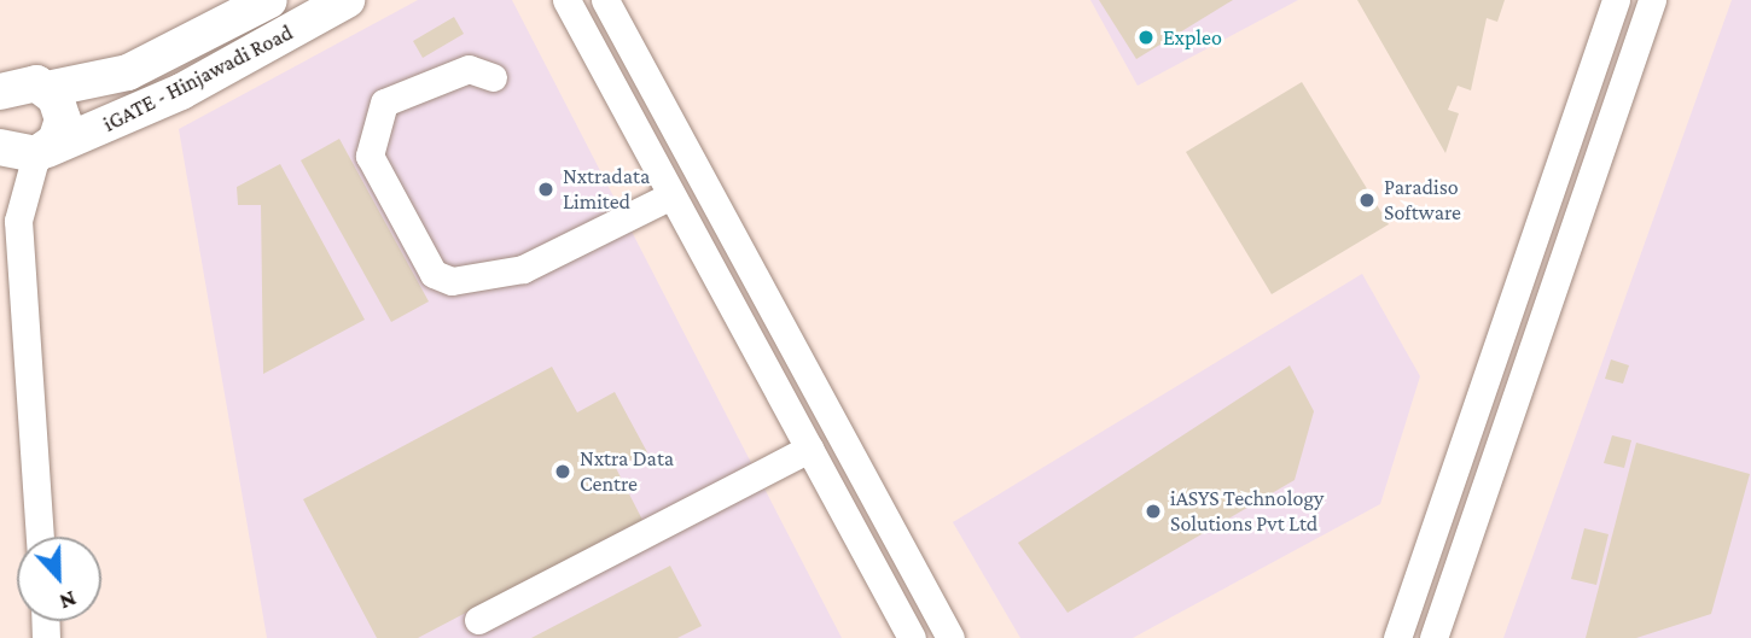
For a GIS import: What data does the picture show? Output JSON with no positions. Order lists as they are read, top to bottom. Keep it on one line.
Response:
{"streets":{"main road":["iGATE - Hinjawadi Road"]},"places":["Expleo","Nxtradata Limited","Paradiso Software","Nxtra Data Centre","iASYS Technology Solutions Pvt Ltd"],"north":"bottom"}
